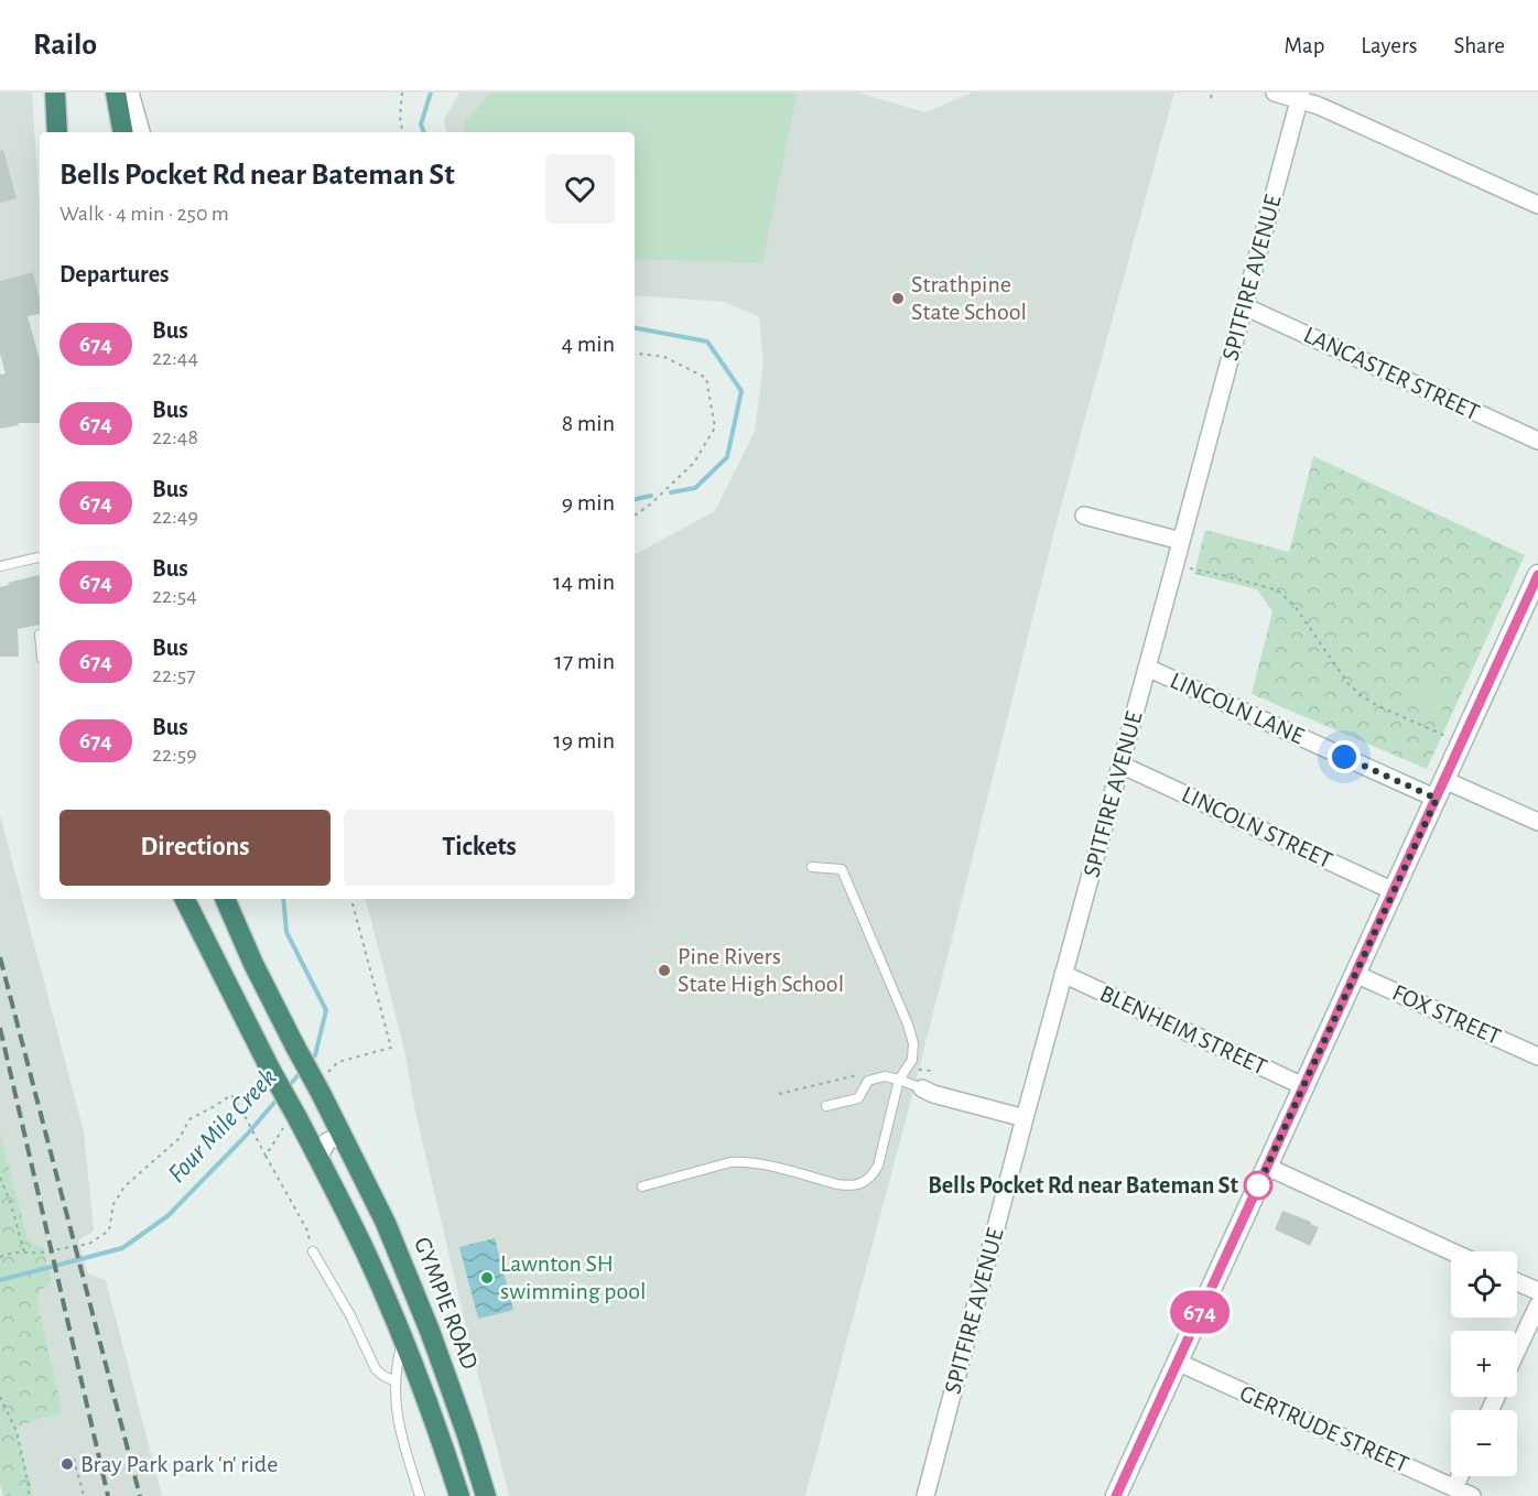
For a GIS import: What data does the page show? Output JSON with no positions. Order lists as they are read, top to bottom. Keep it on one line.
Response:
{"streets":{"highway":["GYMPIE ROAD"],"street":["SPITFIRE AVENUE","LANCASTER STREET","LINCOLN LANE","LINCOLN STREET","FOX STREET","BLENHEIM STREET","GERTRUDE STREET"]},"crossings":[["SPITFIRE AVENUE","LANCASTER STREET"],["SPITFIRE AVENUE","LINCOLN LANE"],["SPITFIRE AVENUE","LINCOLN STREET"],["SPITFIRE AVENUE","BLENHEIM STREET"]],"water":["Four Mile Creek"],"places":["Strathpine State School","Pine Rivers State High School","Bells Pocket Rd near Bateman St","Lawnton SH swimming pool","Bray Park park 'n' ride"],"lines":["bus line 674"],"page":{"header":"Railo","nav":["Map","Layers","Share"],"on_map":"674","heading":[["Bells Pocket Rd near Bateman St","Walk · 4 min · 250 m"],"Departures"],"list":[{"mark":"674","name":"Bus","note":"22:44","value":"4 min"},{"mark":"674","name":"Bus","note":"22:48","value":"8 min"},{"mark":"674","name":"Bus","note":"22:49","value":"9 min"},{"mark":"674","name":"Bus","note":"22:54","value":"14 min"},{"mark":"674","name":"Bus","note":"22:57","value":"17 min"},{"mark":"674","name":"Bus","note":"22:59","value":"19 min"}],"buttons":["Directions","Tickets"],"map_buttons":["+","−"]}}
